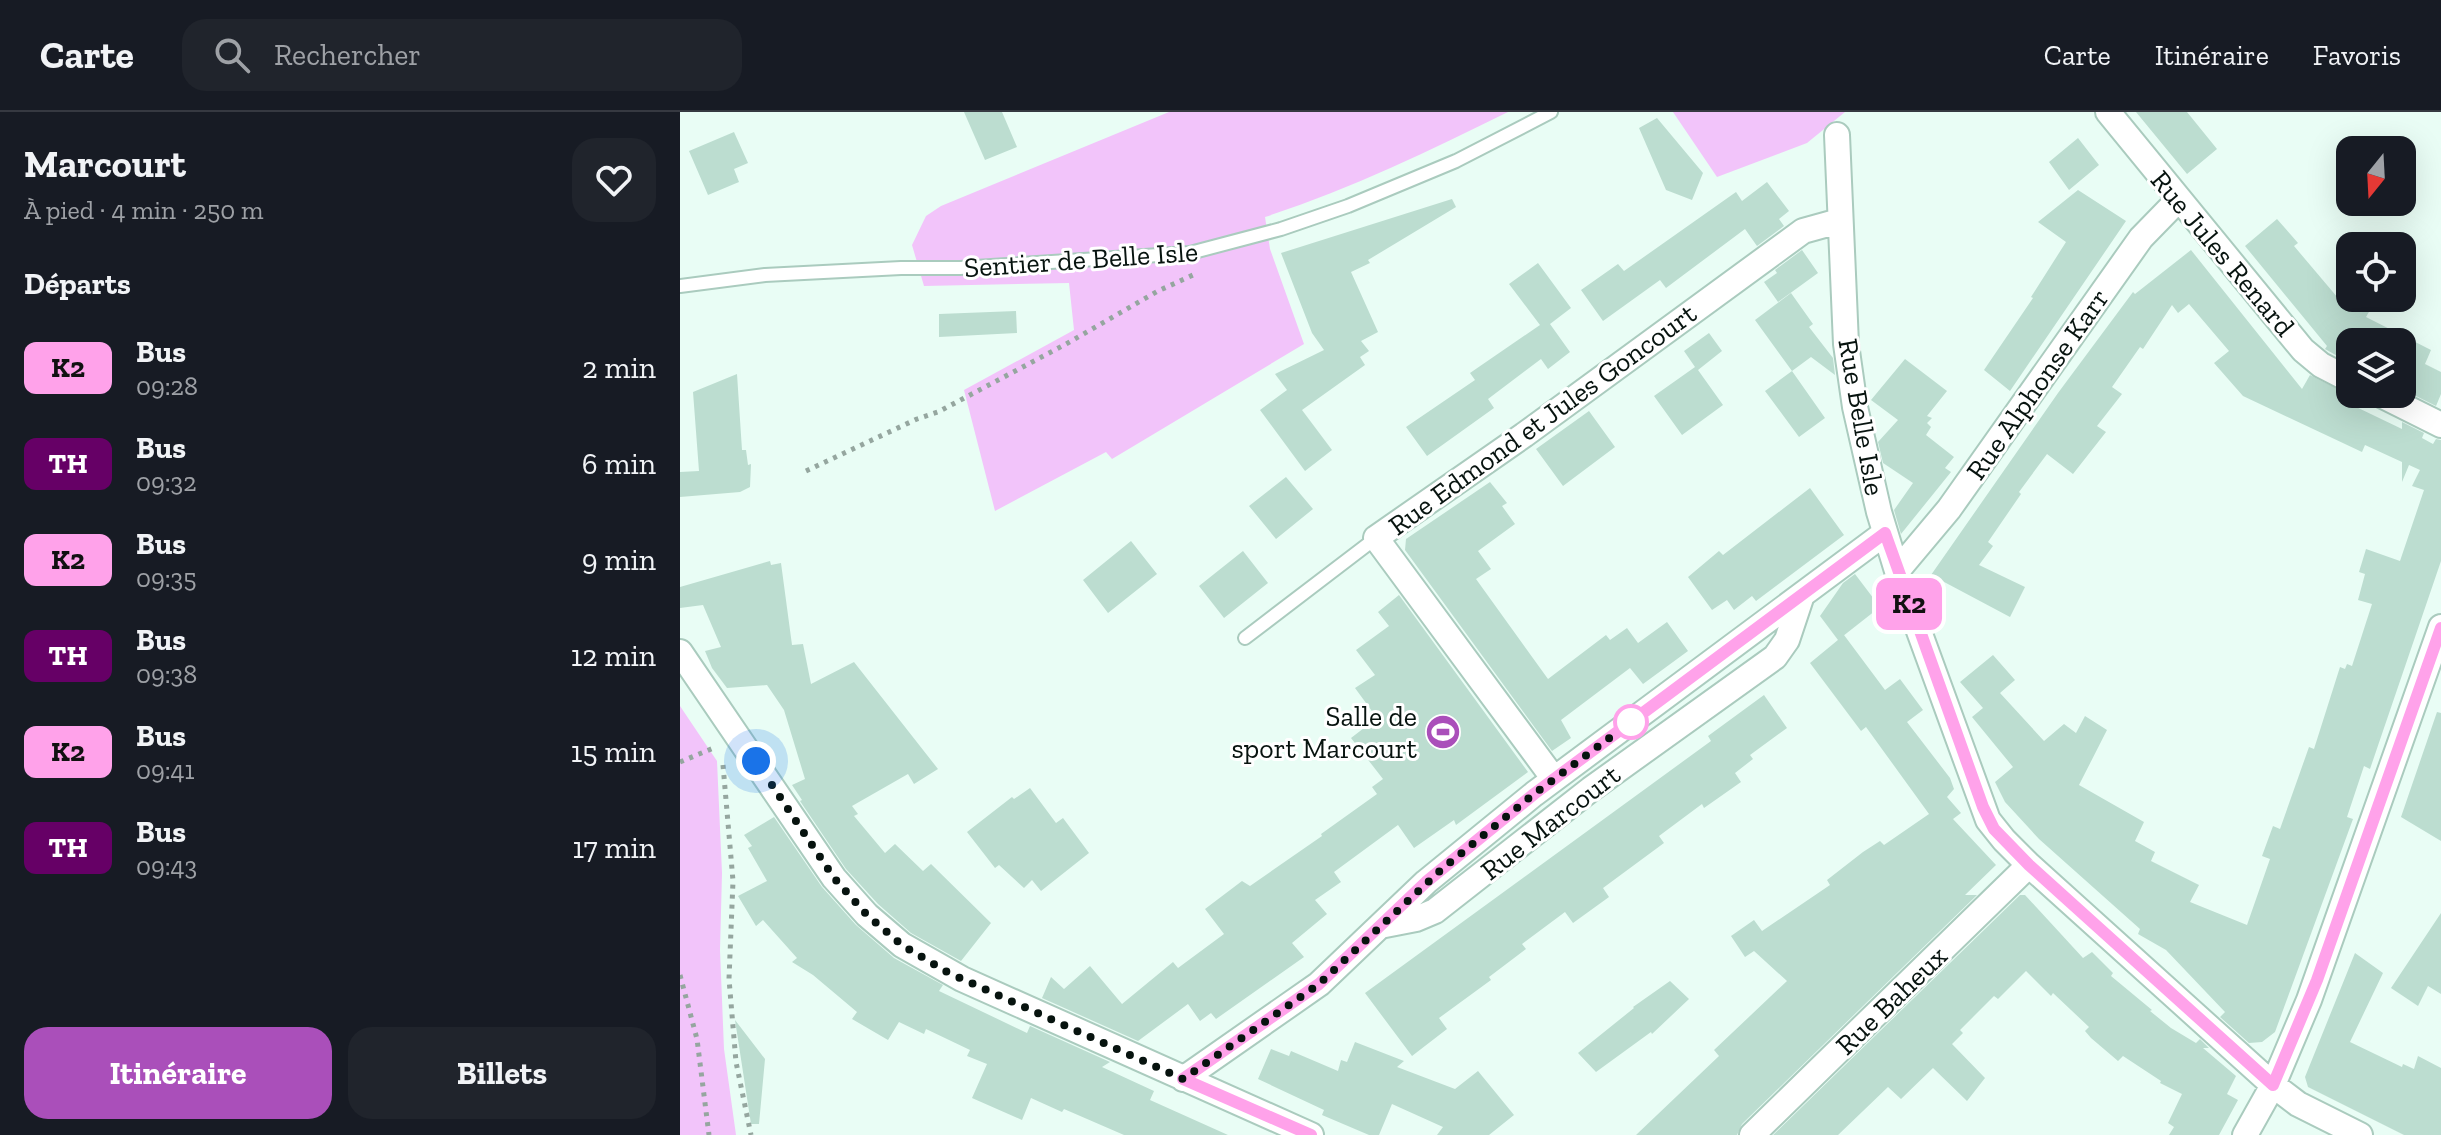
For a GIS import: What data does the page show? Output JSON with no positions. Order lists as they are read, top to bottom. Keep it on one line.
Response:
{"streets":{"street":["Rue Jules Renard","Rue Alphonse Karr","Rue Belle Isle","Rue Edmond et Jules Goncourt","Rue Marcourt","Rue Baheux"],"lane":["Sentier de Belle Isle"]},"crossings":[["Rue Jules Renard","Rue Alphonse Karr"],["Rue Alphonse Karr","Rue Belle Isle"],["Rue Belle Isle","Rue Edmond et Jules Goncourt"],["Rue Belle Isle","Rue Marcourt"],["Rue Belle Isle","Rue Baheux"],["Rue Edmond et Jules Goncourt","Rue Marcourt"]],"places":{"sports":["Salle de sport Marcourt"]},"lines":["bus line K2"],"north":"bottom","page":{"header":"Carte","search":"Rechercher","nav":["Carte","Itinéraire","Favoris"],"heading":[["Marcourt","À pied · 4 min · 250 m"],"Départs"],"on_map":"K2","list":[{"mark":"K2","name":"Bus","note":"09:28","value":"2 min"},{"mark":"TH","name":"Bus","note":"09:32","value":"6 min"},{"mark":"K2","name":"Bus","note":"09:35","value":"9 min"},{"mark":"TH","name":"Bus","note":"09:38","value":"12 min"},{"mark":"K2","name":"Bus","note":"09:41","value":"15 min"},{"mark":"TH","name":"Bus","note":"09:43","value":"17 min"}],"buttons":["Itinéraire","Billets"]}}
